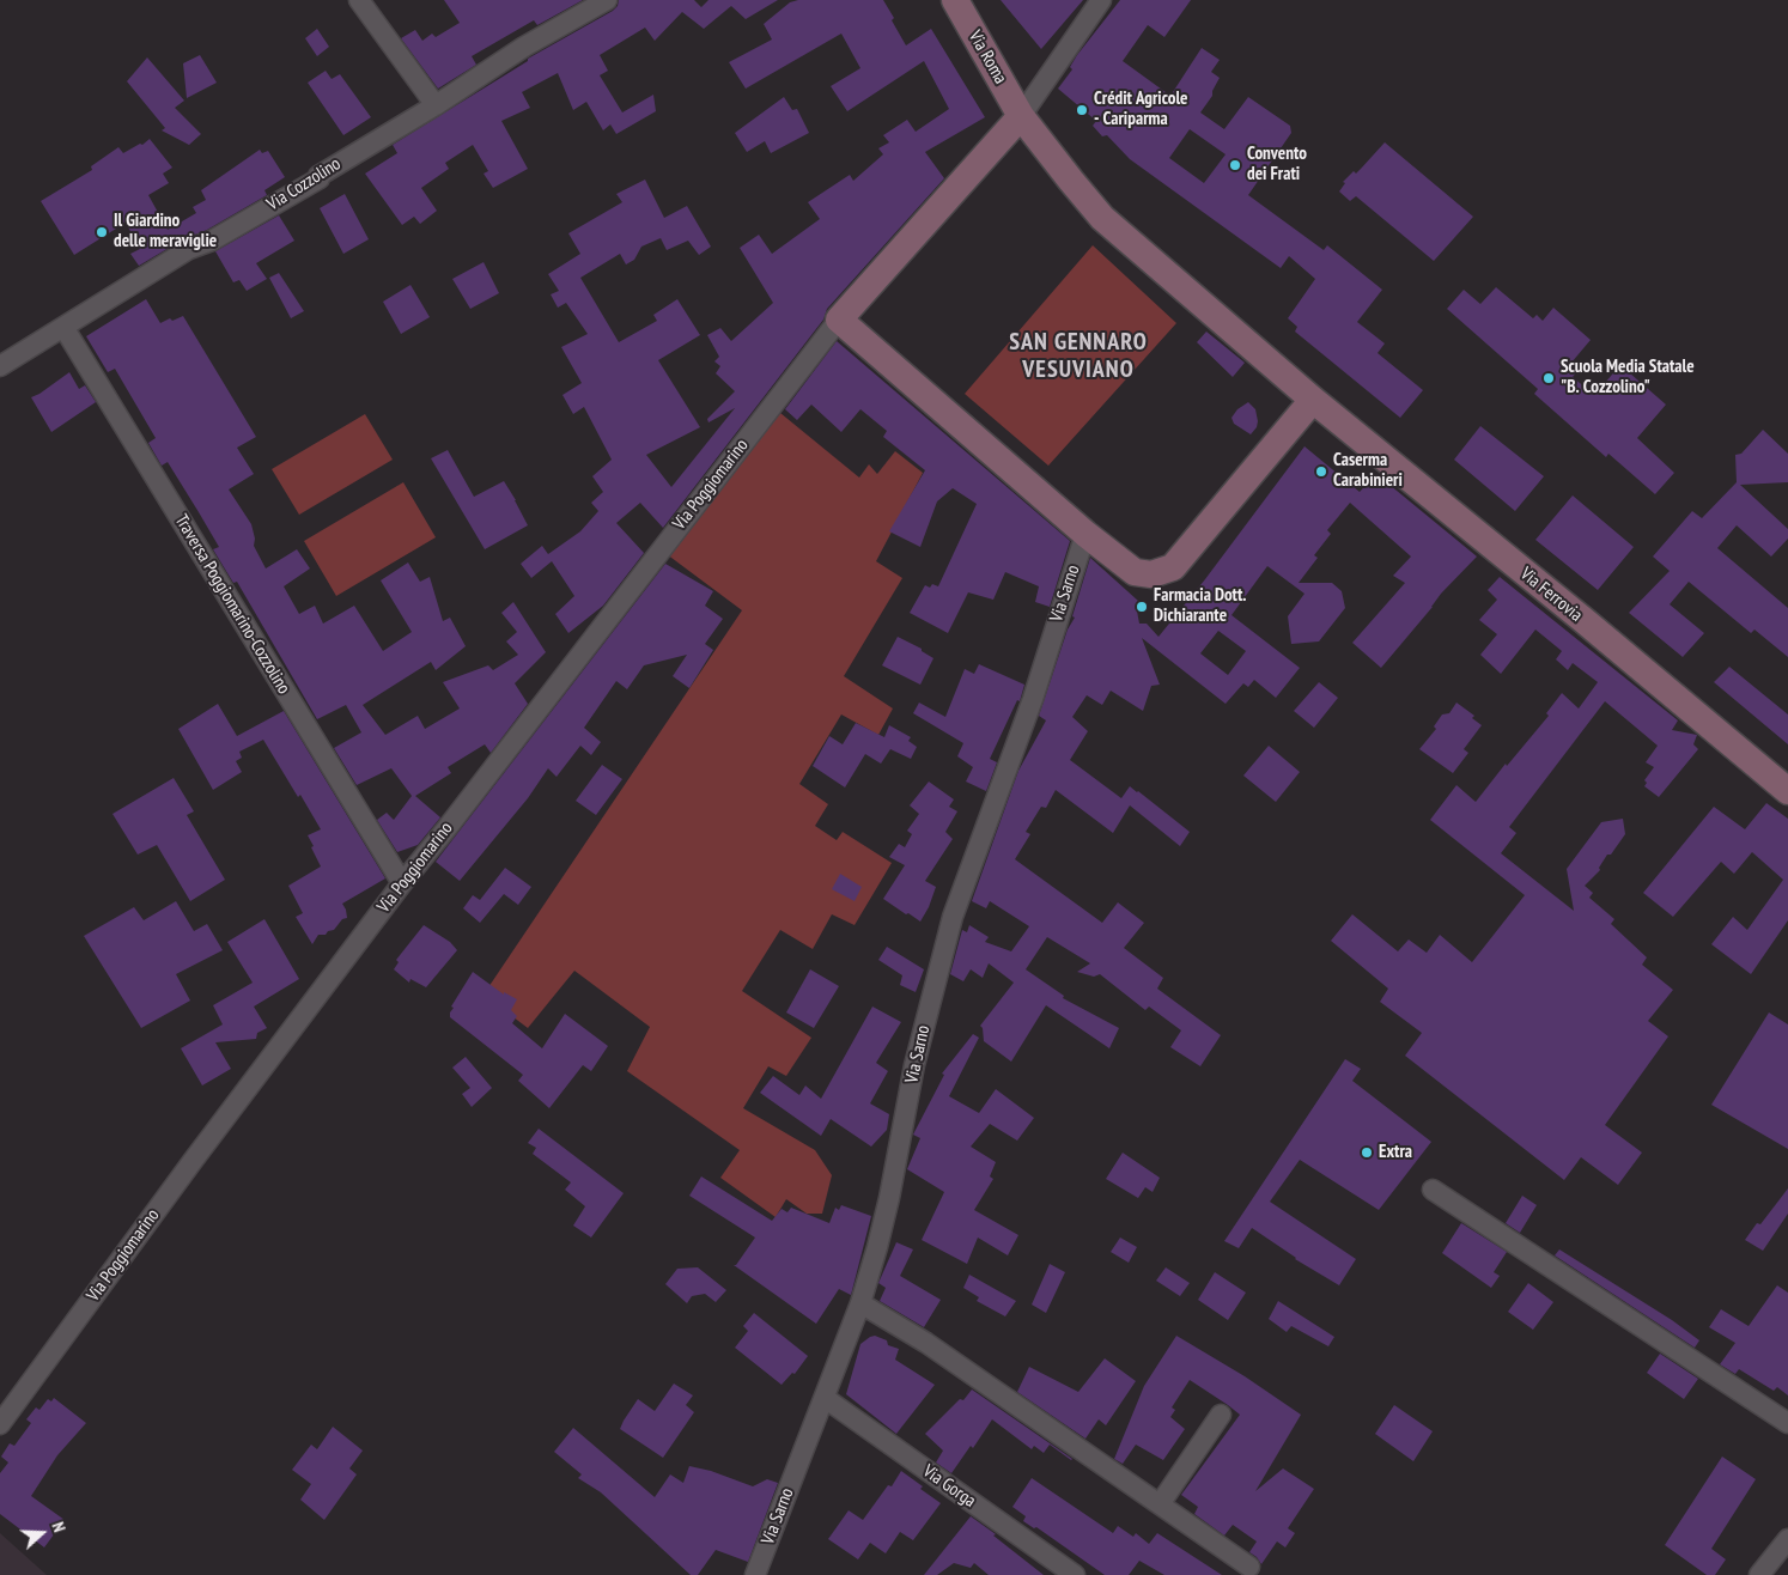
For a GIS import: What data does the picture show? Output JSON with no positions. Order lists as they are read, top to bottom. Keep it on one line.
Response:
{"streets":{"main road":["Via Roma","Via Ferrovia"],"street":["Via Cozzolino","Via Poggiomarino","Via Sarno","Traversa Poggiomarino-Cozzolino","Via Gorga"]},"crossings":[["Via Roma","Via Ferrovia"],["Via Cozzolino","Traversa Poggiomarino-Cozzolino"],["Via Poggiomarino","Traversa Poggiomarino-Cozzolino"],["Via Sarno","Via Gorga"]],"districts":["SAN GENNARO VESUVIANO"],"places":["Crédit Agricole - Cariparma","Convento dei Frati","Il Giardino delle meraviglie","Scuola Media Statale \"B. Cozzolino\"","Caserma Carabinieri","Farmacia Dott. Dichiarante","Extra"],"north":"right"}
